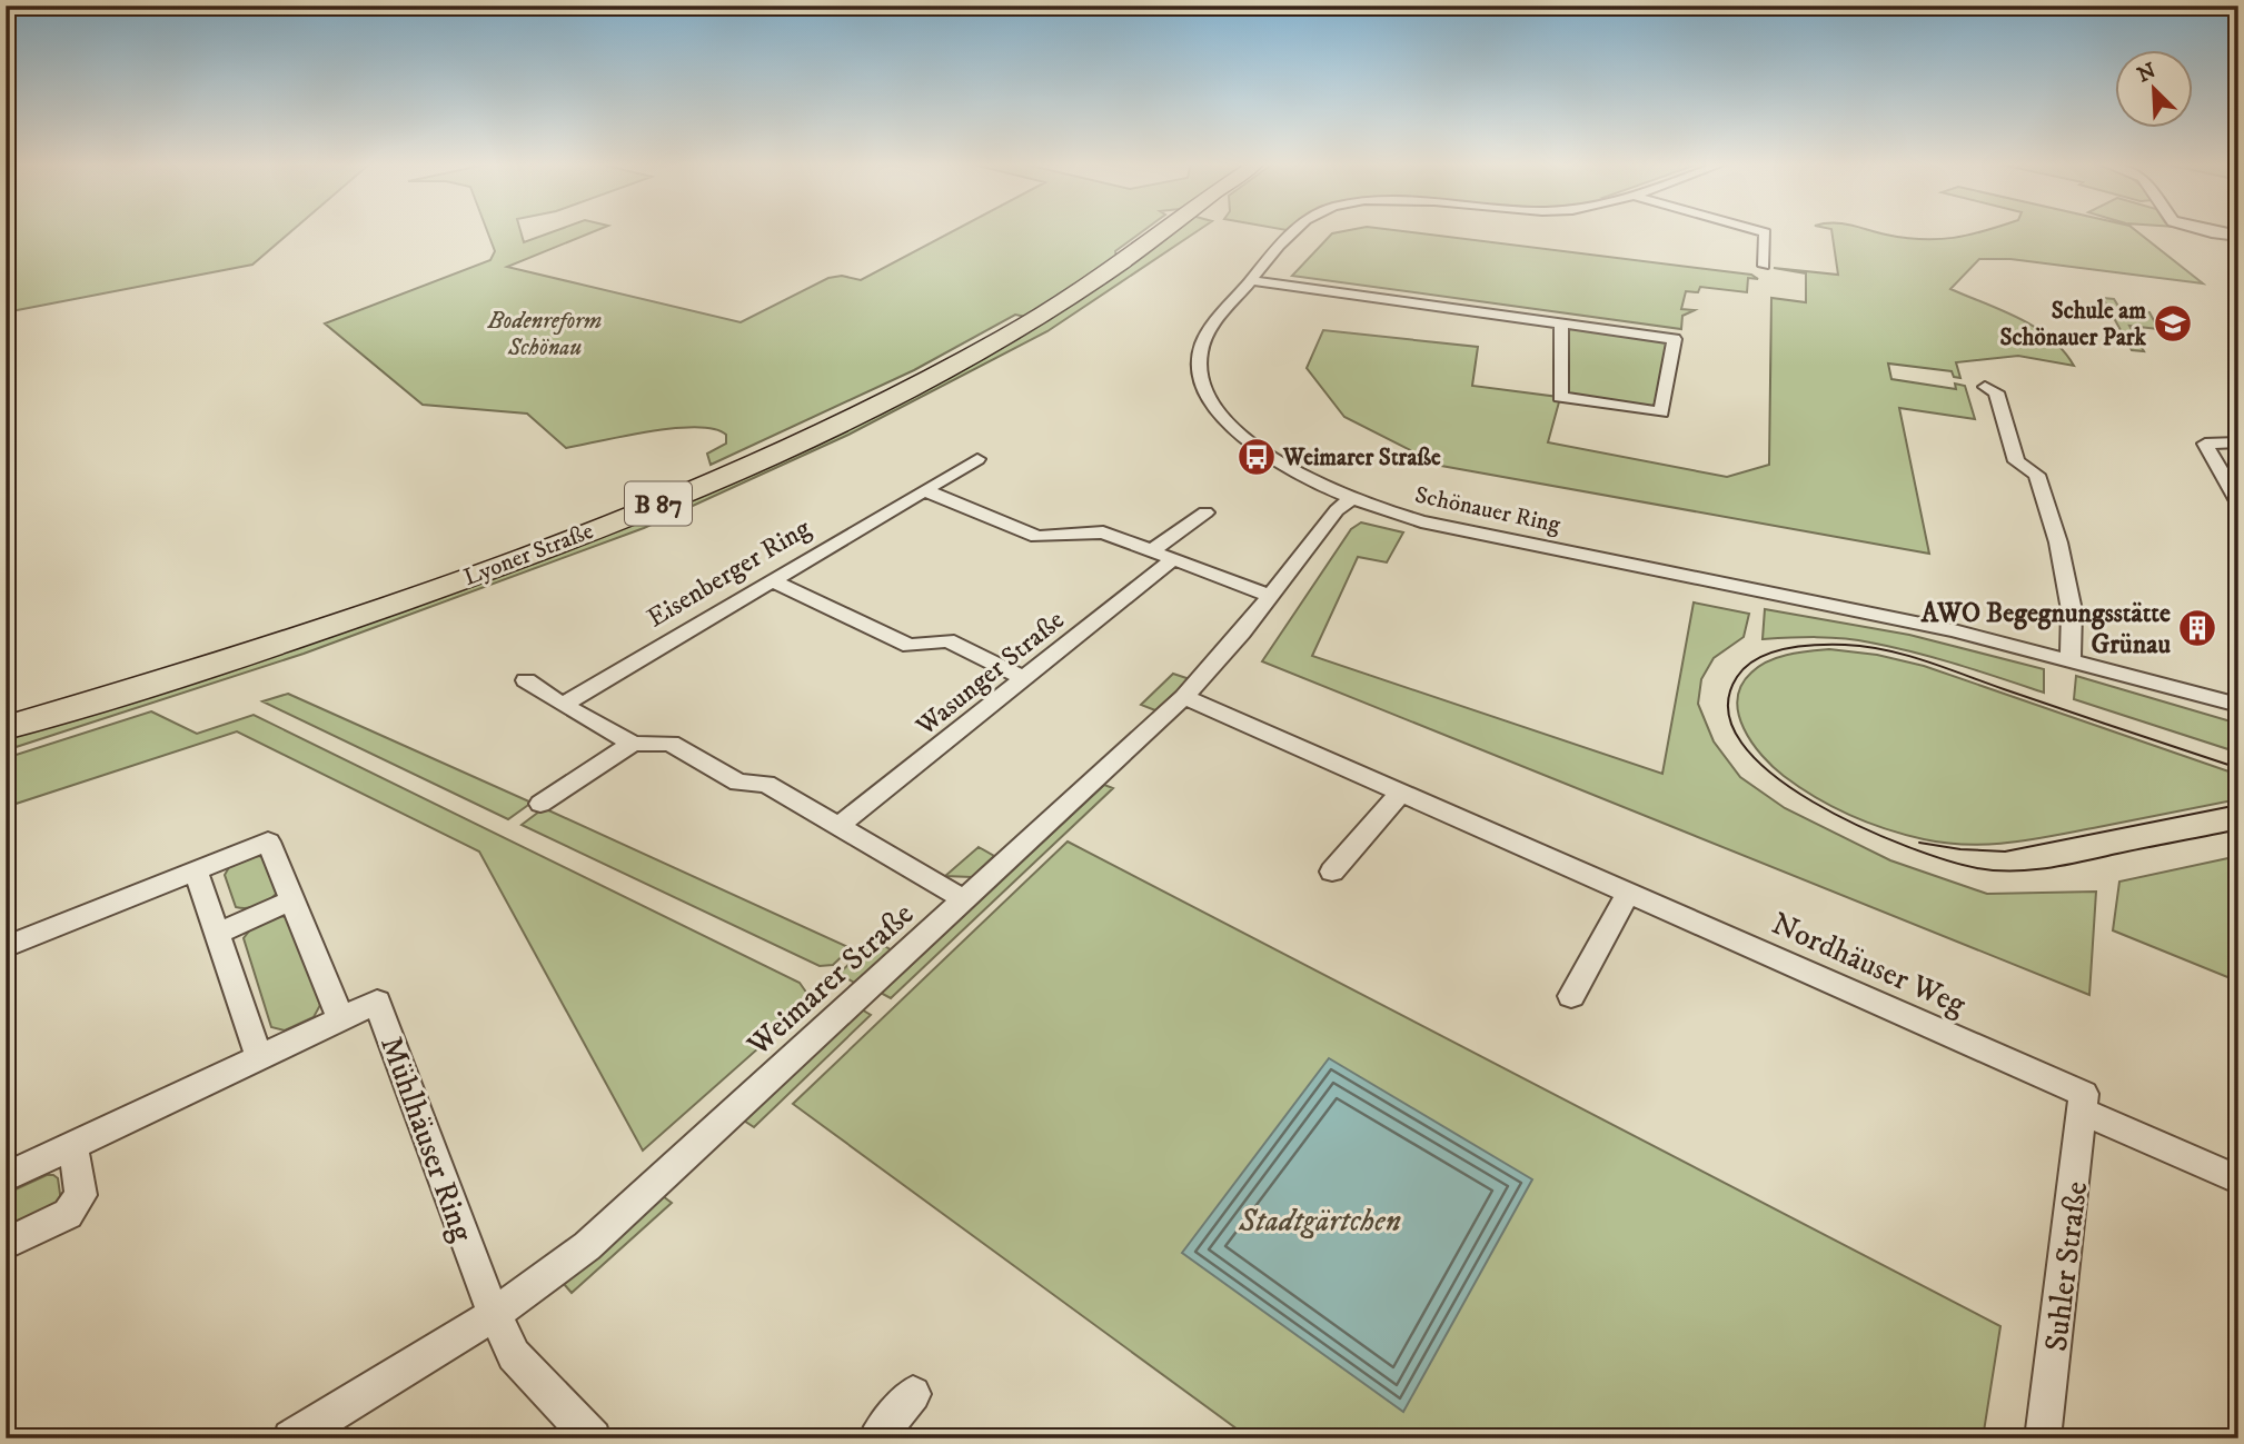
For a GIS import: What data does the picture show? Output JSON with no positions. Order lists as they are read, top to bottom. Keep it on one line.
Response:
{"streets":{"main road":["B 87","Lyoner Straße"],"street":["Schönauer Ring","Eisenberger Ring","Wasunger Straße","Nordhäuser Weg","Weimarer Straße","Mühlhäuser Ring","Suhler Straße"]},"crossings":[["Schönauer Ring","Weimarer Straße"],["Nordhäuser Weg","Weimarer Straße"],["Nordhäuser Weg","Suhler Straße"],["Weimarer Straße","Mühlhäuser Ring"]],"parks":["Bodenreform Schönau","Stadtgärtchen"],"places":{"school or university":["Schule am Schönauer Park"],"bus stop":["Weimarer Straße"],"building":["AWO Begegnungsstätte Grünau"]},"north":"top left"}
